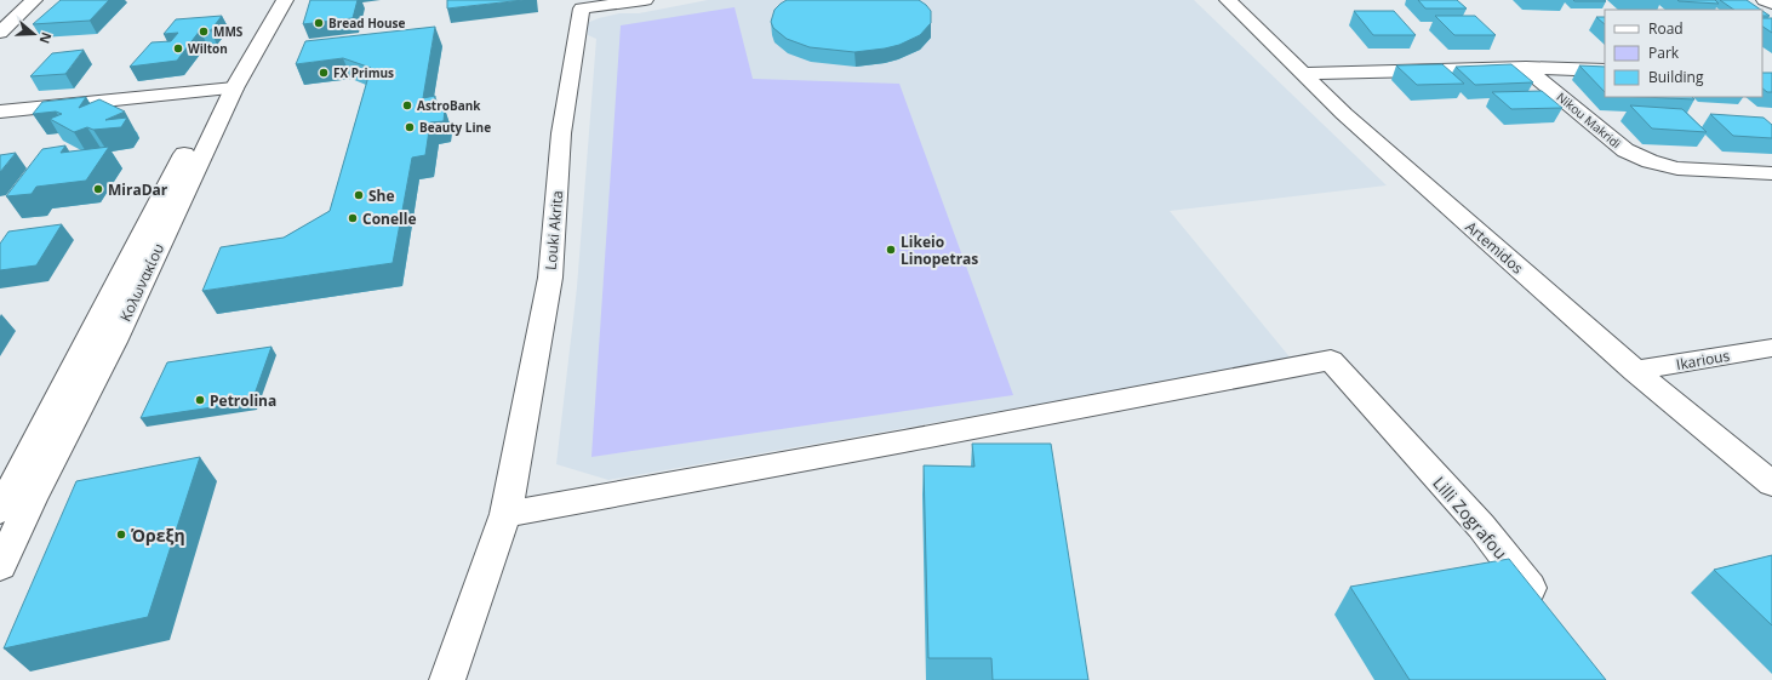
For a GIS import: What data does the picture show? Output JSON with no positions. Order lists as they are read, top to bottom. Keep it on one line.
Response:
{"streets":{"street":["Nikou Makridi","Louki Akrita","Artemidos","Κολωνακίου","Ikarious","Lilli Zografou"]},"crossings":[["Louki Akrita","Lilli Zografou"],["Artemidos","Ikarious"]],"places":["Bread House","MMS","Wilton","FX Primus","AstroBank","Beauty Line","MiraDar","She","Conelle","Likeio Linopetras","Petrolina","Όρεξη"],"legend":["Road","Park","Building"],"north":"right"}
